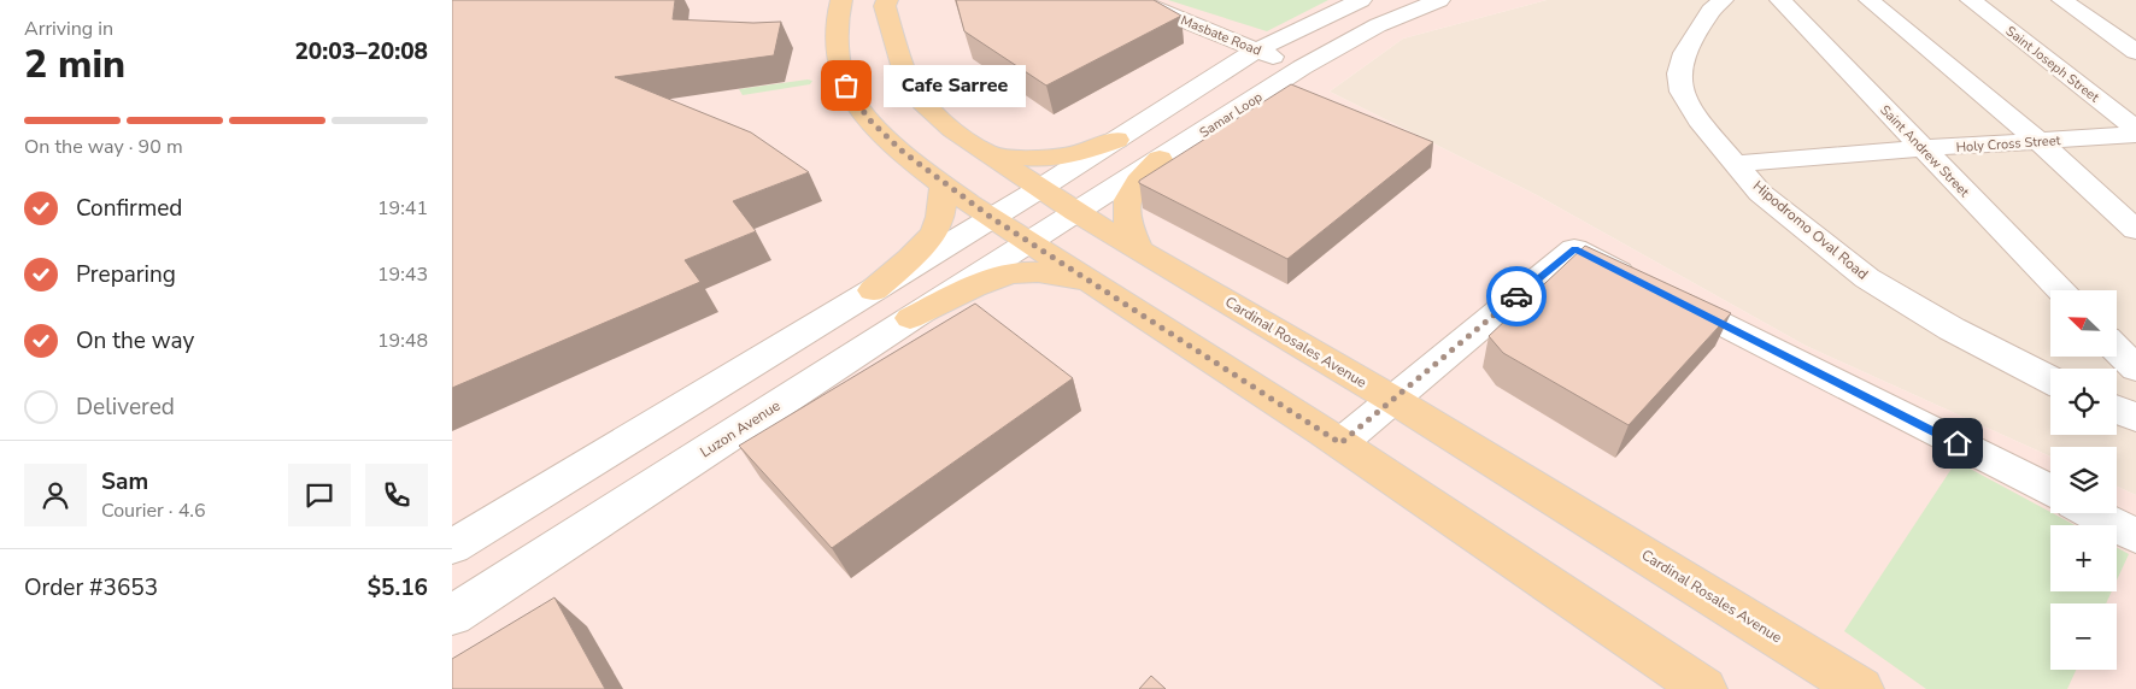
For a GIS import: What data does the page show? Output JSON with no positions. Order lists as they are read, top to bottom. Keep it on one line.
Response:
{"streets":{"main road":["Cardinal Rosales Avenue"],"street":["Masbate Road","Saint Joseph Street","Samar Loop","Holy Cross Street","Saint Andrew Street","Hipodromo Oval Road","Luzon Avenue"]},"crossings":[["Masbate Road","Samar Loop"],["Samar Loop","Cardinal Rosales Avenue"],["Samar Loop","Luzon Avenue"],["Holy Cross Street","Saint Andrew Street"],["Holy Cross Street","Hipodromo Oval Road"]],"places":["Cafe Sarree"],"north":"top left","page":{"heading":["2 min","Arriving in","20:03–20:08"],"panel":["Sam","Courier · 4.6","Order #3653","$5.16"],"bubble":"Cafe Sarree","bar":"On the way · 90 m","list":[["Confirmed","19:41"],["Preparing","19:43"],["On the way","19:48"],"Delivered"],"map_buttons":["+","−"]}}
